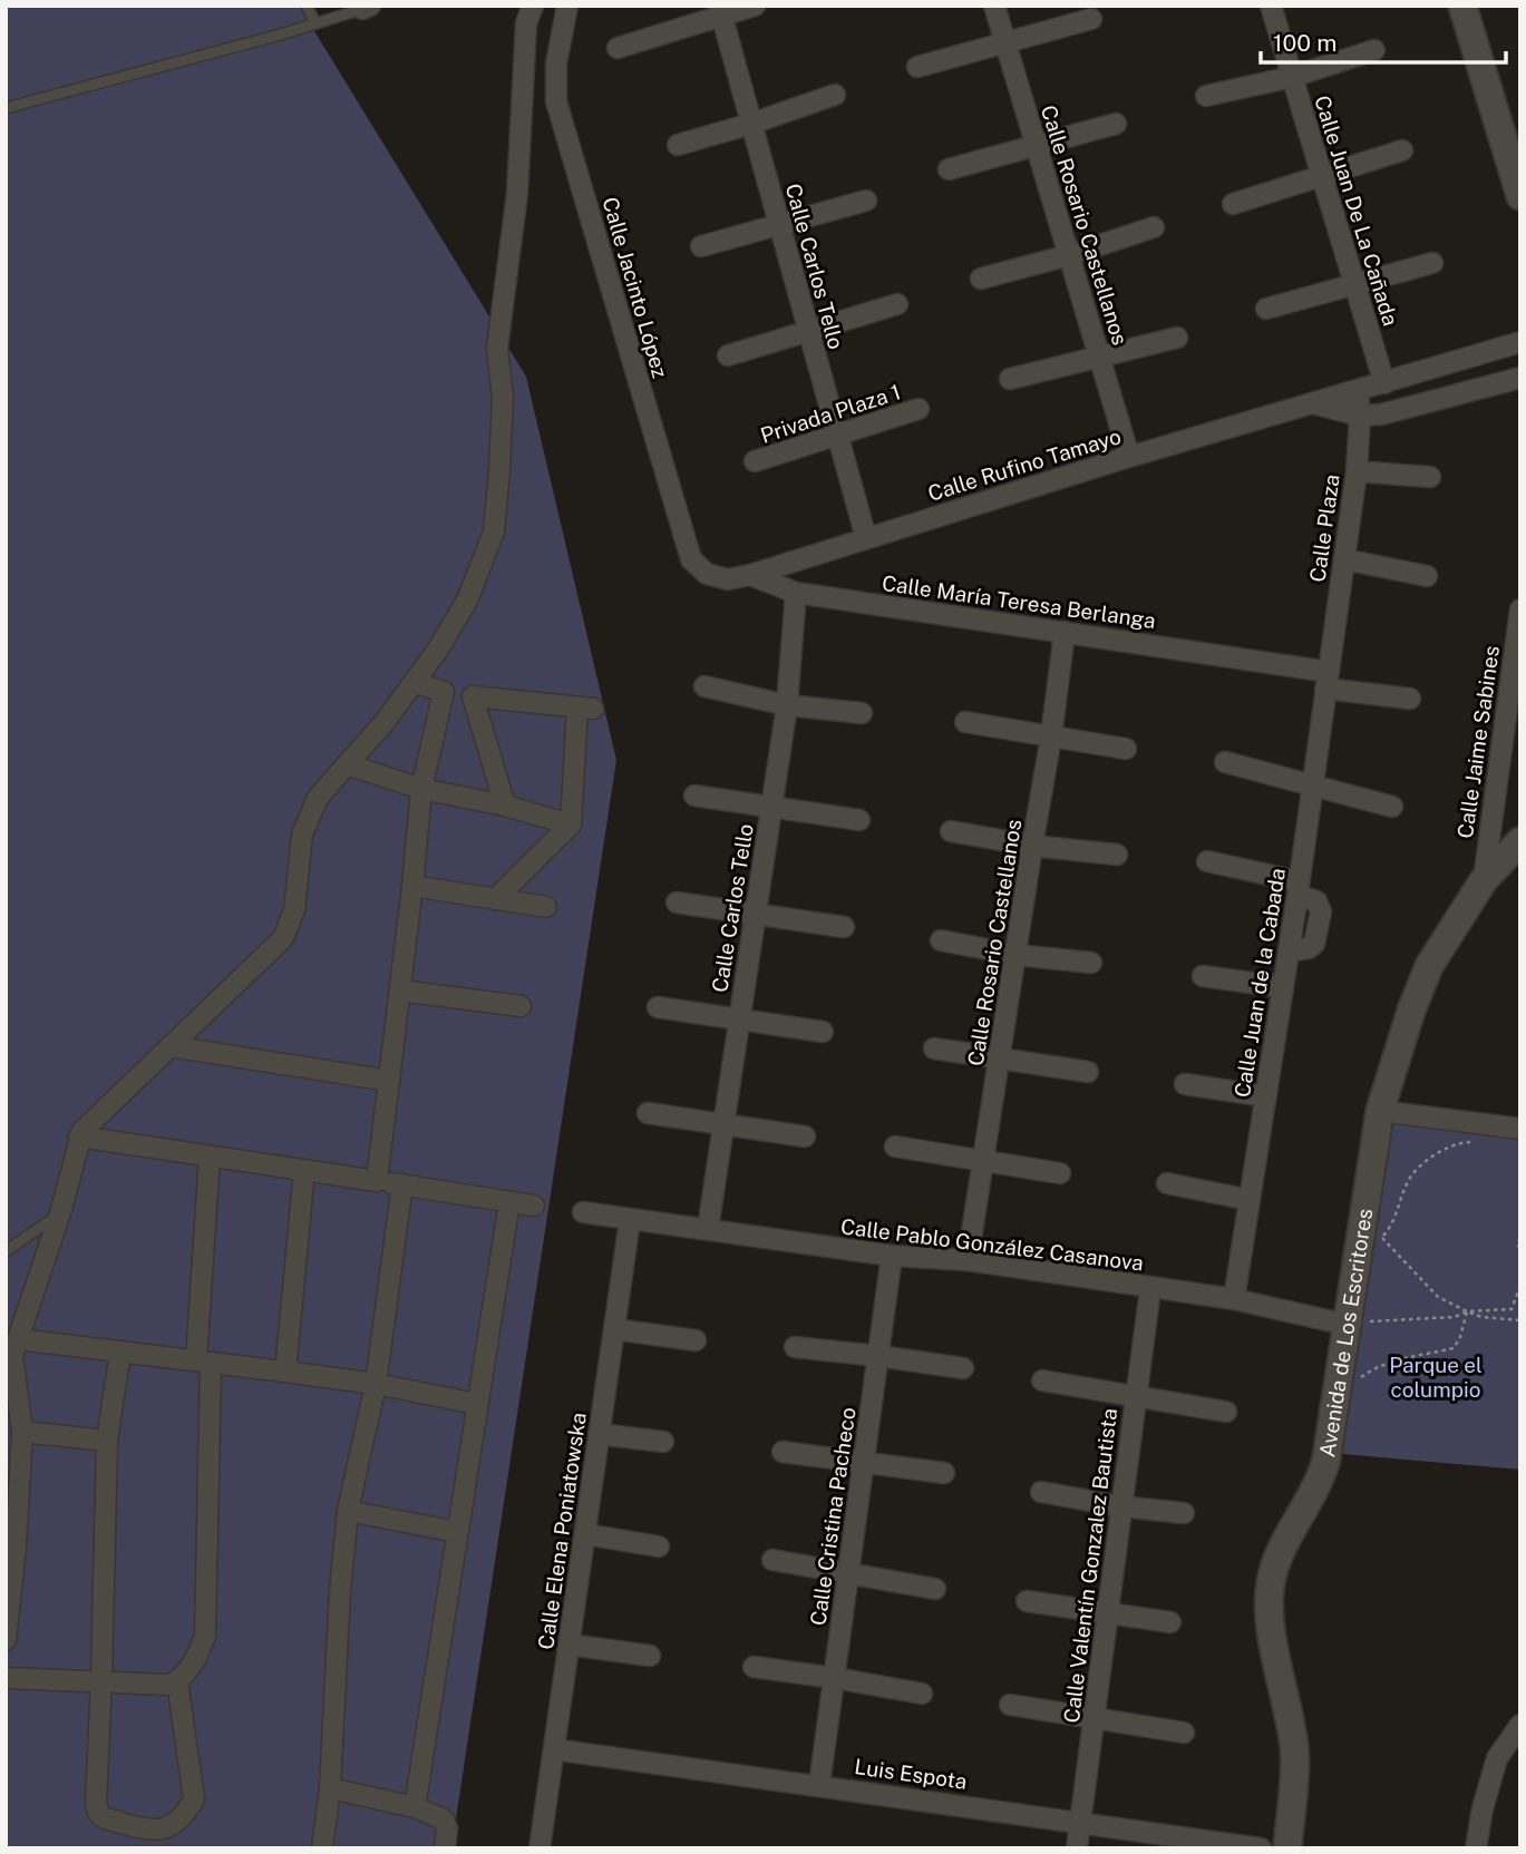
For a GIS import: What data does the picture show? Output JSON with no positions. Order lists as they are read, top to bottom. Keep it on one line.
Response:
{"streets":{"main road":["Avenida de Los Escritores"],"street":["Calle Juan De La Cañada","Calle Rosario Castellanos","Calle Carlos Tello","Calle Jacinto López","Privada Plaza 1","Calle Rufino Tamayo","Calle Plaza","Calle María Teresa Berlanga","Calle Jaime Sabines","Calle Juan de la Cabada","Calle Pablo González Casanova","Calle Cristina Pacheco","Calle Elena Poniatowska","Calle Valentín Gonzalez Bautista","Luis Espota"]},"crossings":[["Calle Juan De La Cañada","Calle Rufino Tamayo"],["Calle Rosario Castellanos","Calle Rufino Tamayo"],["Calle Rosario Castellanos","Calle María Teresa Berlanga"],["Calle Rosario Castellanos","Calle Pablo González Casanova"],["Calle Carlos Tello","Privada Plaza 1"],["Calle Carlos Tello","Calle Rufino Tamayo"],["Calle Carlos Tello","Calle María Teresa Berlanga"],["Calle Carlos Tello","Calle Pablo González Casanova"],["Calle Jacinto López","Calle María Teresa Berlanga"],["Calle Rufino Tamayo","Calle Plaza"],["Calle Rufino Tamayo","Calle María Teresa Berlanga"],["Calle Plaza","Calle María Teresa Berlanga"],["Calle Plaza","Calle Juan de la Cabada"],["Calle María Teresa Berlanga","Calle Juan de la Cabada"],["Calle Jaime Sabines","Avenida de Los Escritores"],["Calle Juan de la Cabada","Calle Pablo González Casanova"],["Calle Pablo González Casanova","Avenida de Los Escritores"],["Calle Pablo González Casanova","Calle Cristina Pacheco"],["Calle Pablo González Casanova","Calle Elena Poniatowska"],["Calle Pablo González Casanova","Calle Valentín Gonzalez Bautista"],["Calle Cristina Pacheco","Luis Espota"],["Calle Elena Poniatowska","Luis Espota"],["Calle Valentín Gonzalez Bautista","Luis Espota"]],"parks":["Parque el columpio"],"scale_bar":"100 m"}
